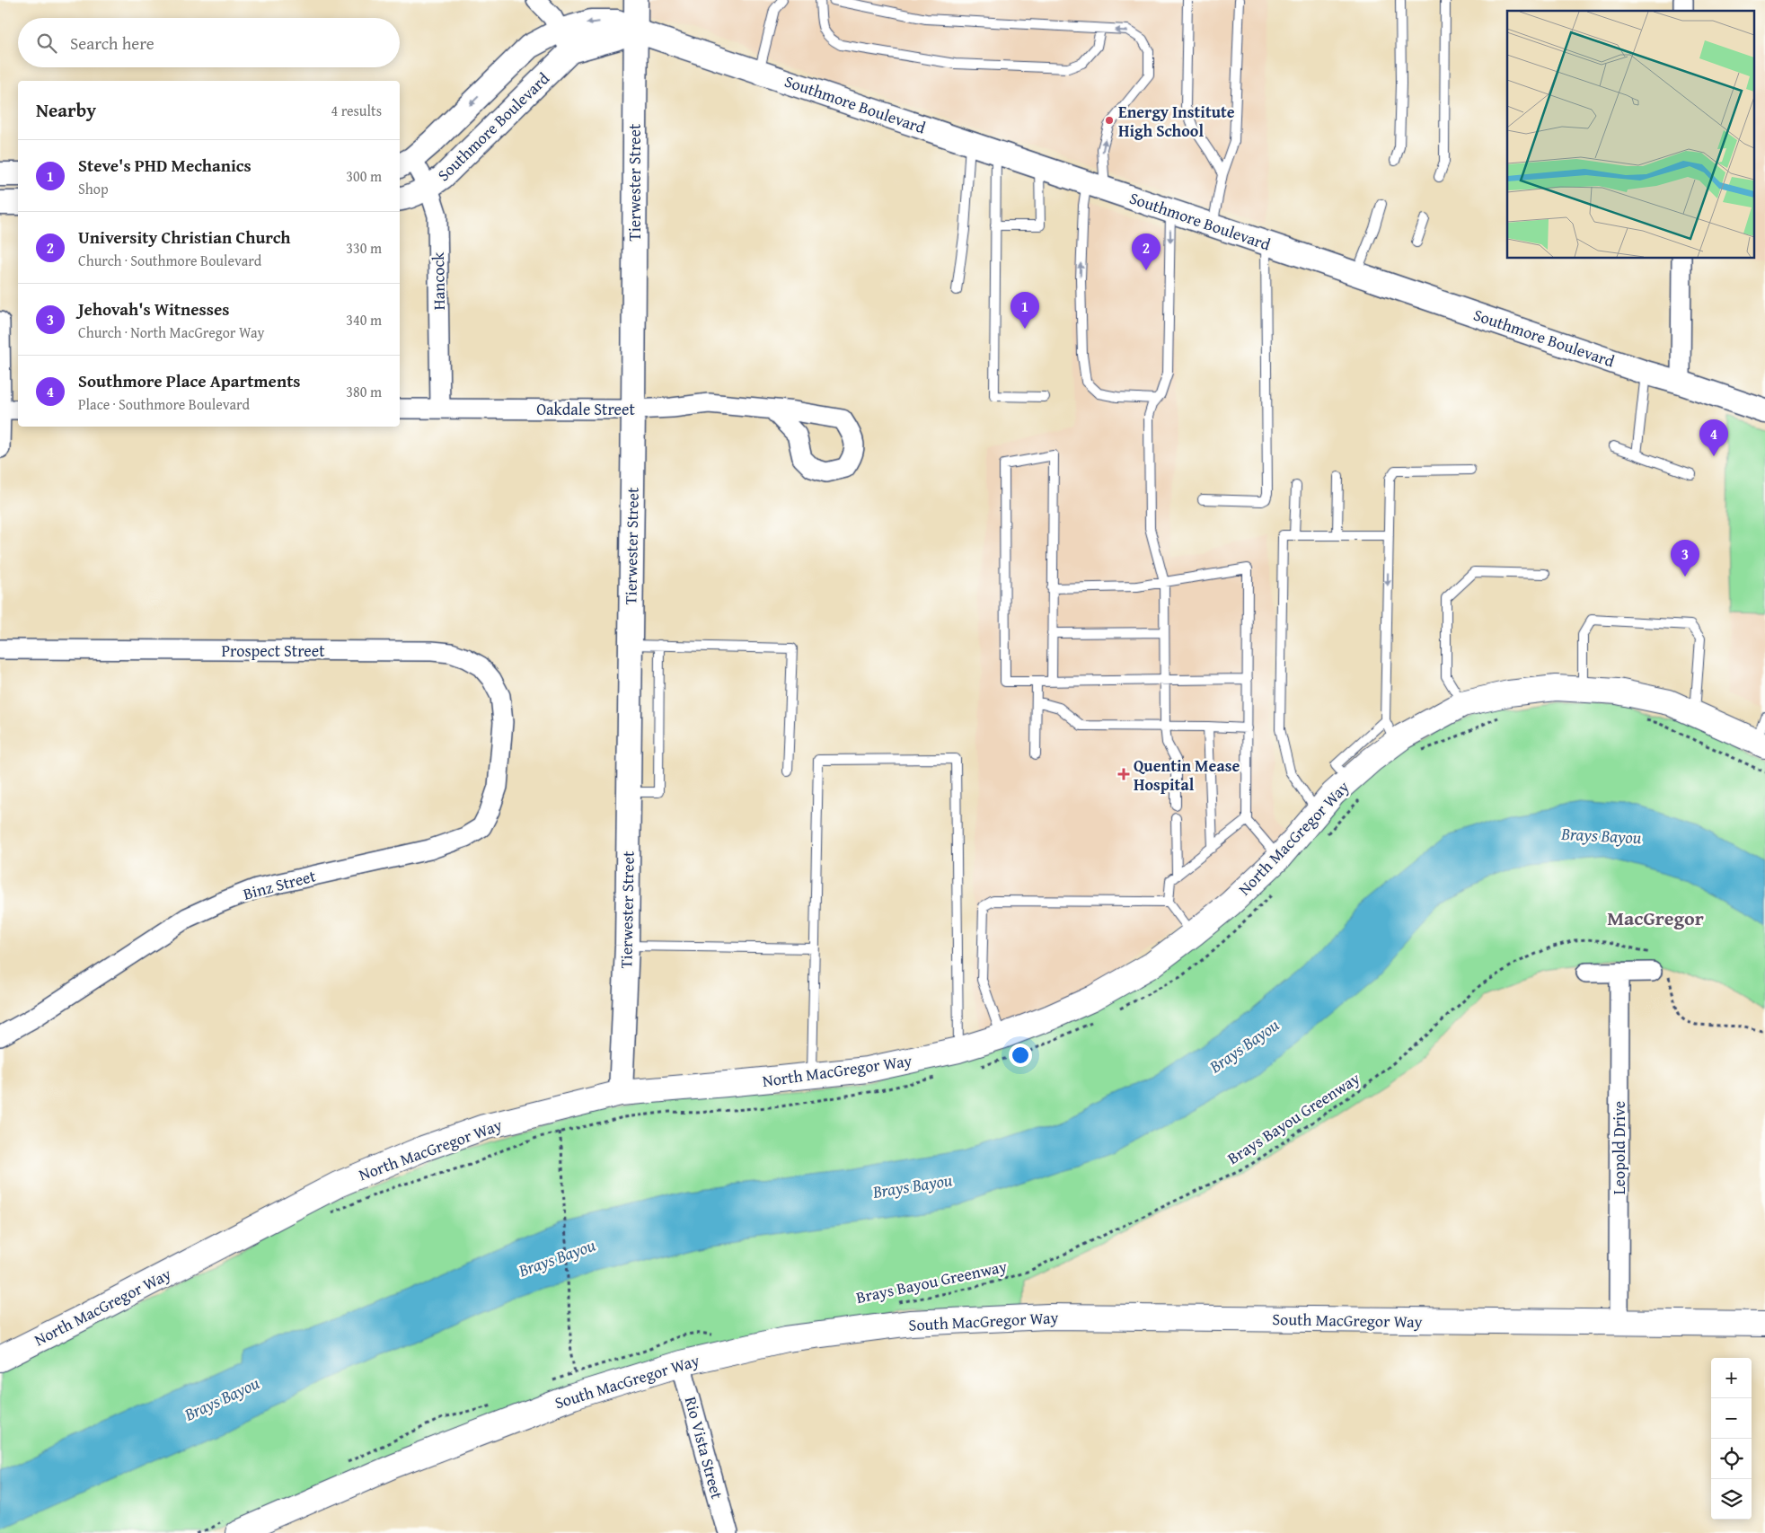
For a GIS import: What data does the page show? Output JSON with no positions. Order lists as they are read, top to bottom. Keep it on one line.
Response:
{"streets":{"main road":["North MacGregor Way","South MacGregor Way"],"street":["Southmore Boulevard","Tierwester Street","Hancock","Oakdale Street","Prospect Street","Binz Street","Leopold Drive","Rio Vista Street"],"path":["Brays Bayou Greenway"]},"crossings":[["Southmore Boulevard","Tierwester Street"],["Southmore Boulevard","Hancock"],["Tierwester Street","Oakdale Street"],["Tierwester Street","North MacGregor Way"],["Hancock","Oakdale Street"],["Prospect Street","Binz Street"],["Leopold Drive","South MacGregor Way"],["South MacGregor Way","Rio Vista Street"]],"districts":["MacGregor"],"water":["Brays Bayou"],"places":{"other":["Energy Institute High School"],"health":["Quentin Mease Hospital"]},"page":{"search":"Search here","heading":["Nearby","4 results"],"list":[{"mark":"1","name":"Steve's PHD Mechanics","note":"Shop","value":"300 m"},{"mark":"2","name":"University Christian Church","note":"Church · Southmore Boulevard","value":"330 m"},{"mark":"3","name":"Jehovah's Witnesses","note":"Church · North MacGregor Way","value":"340 m"},{"mark":"4","name":"Southmore Place Apartments","note":"Place · Southmore Boulevard","value":"380 m"}],"pins":["2","1","4","3"],"map_buttons":["+","−"]}}
